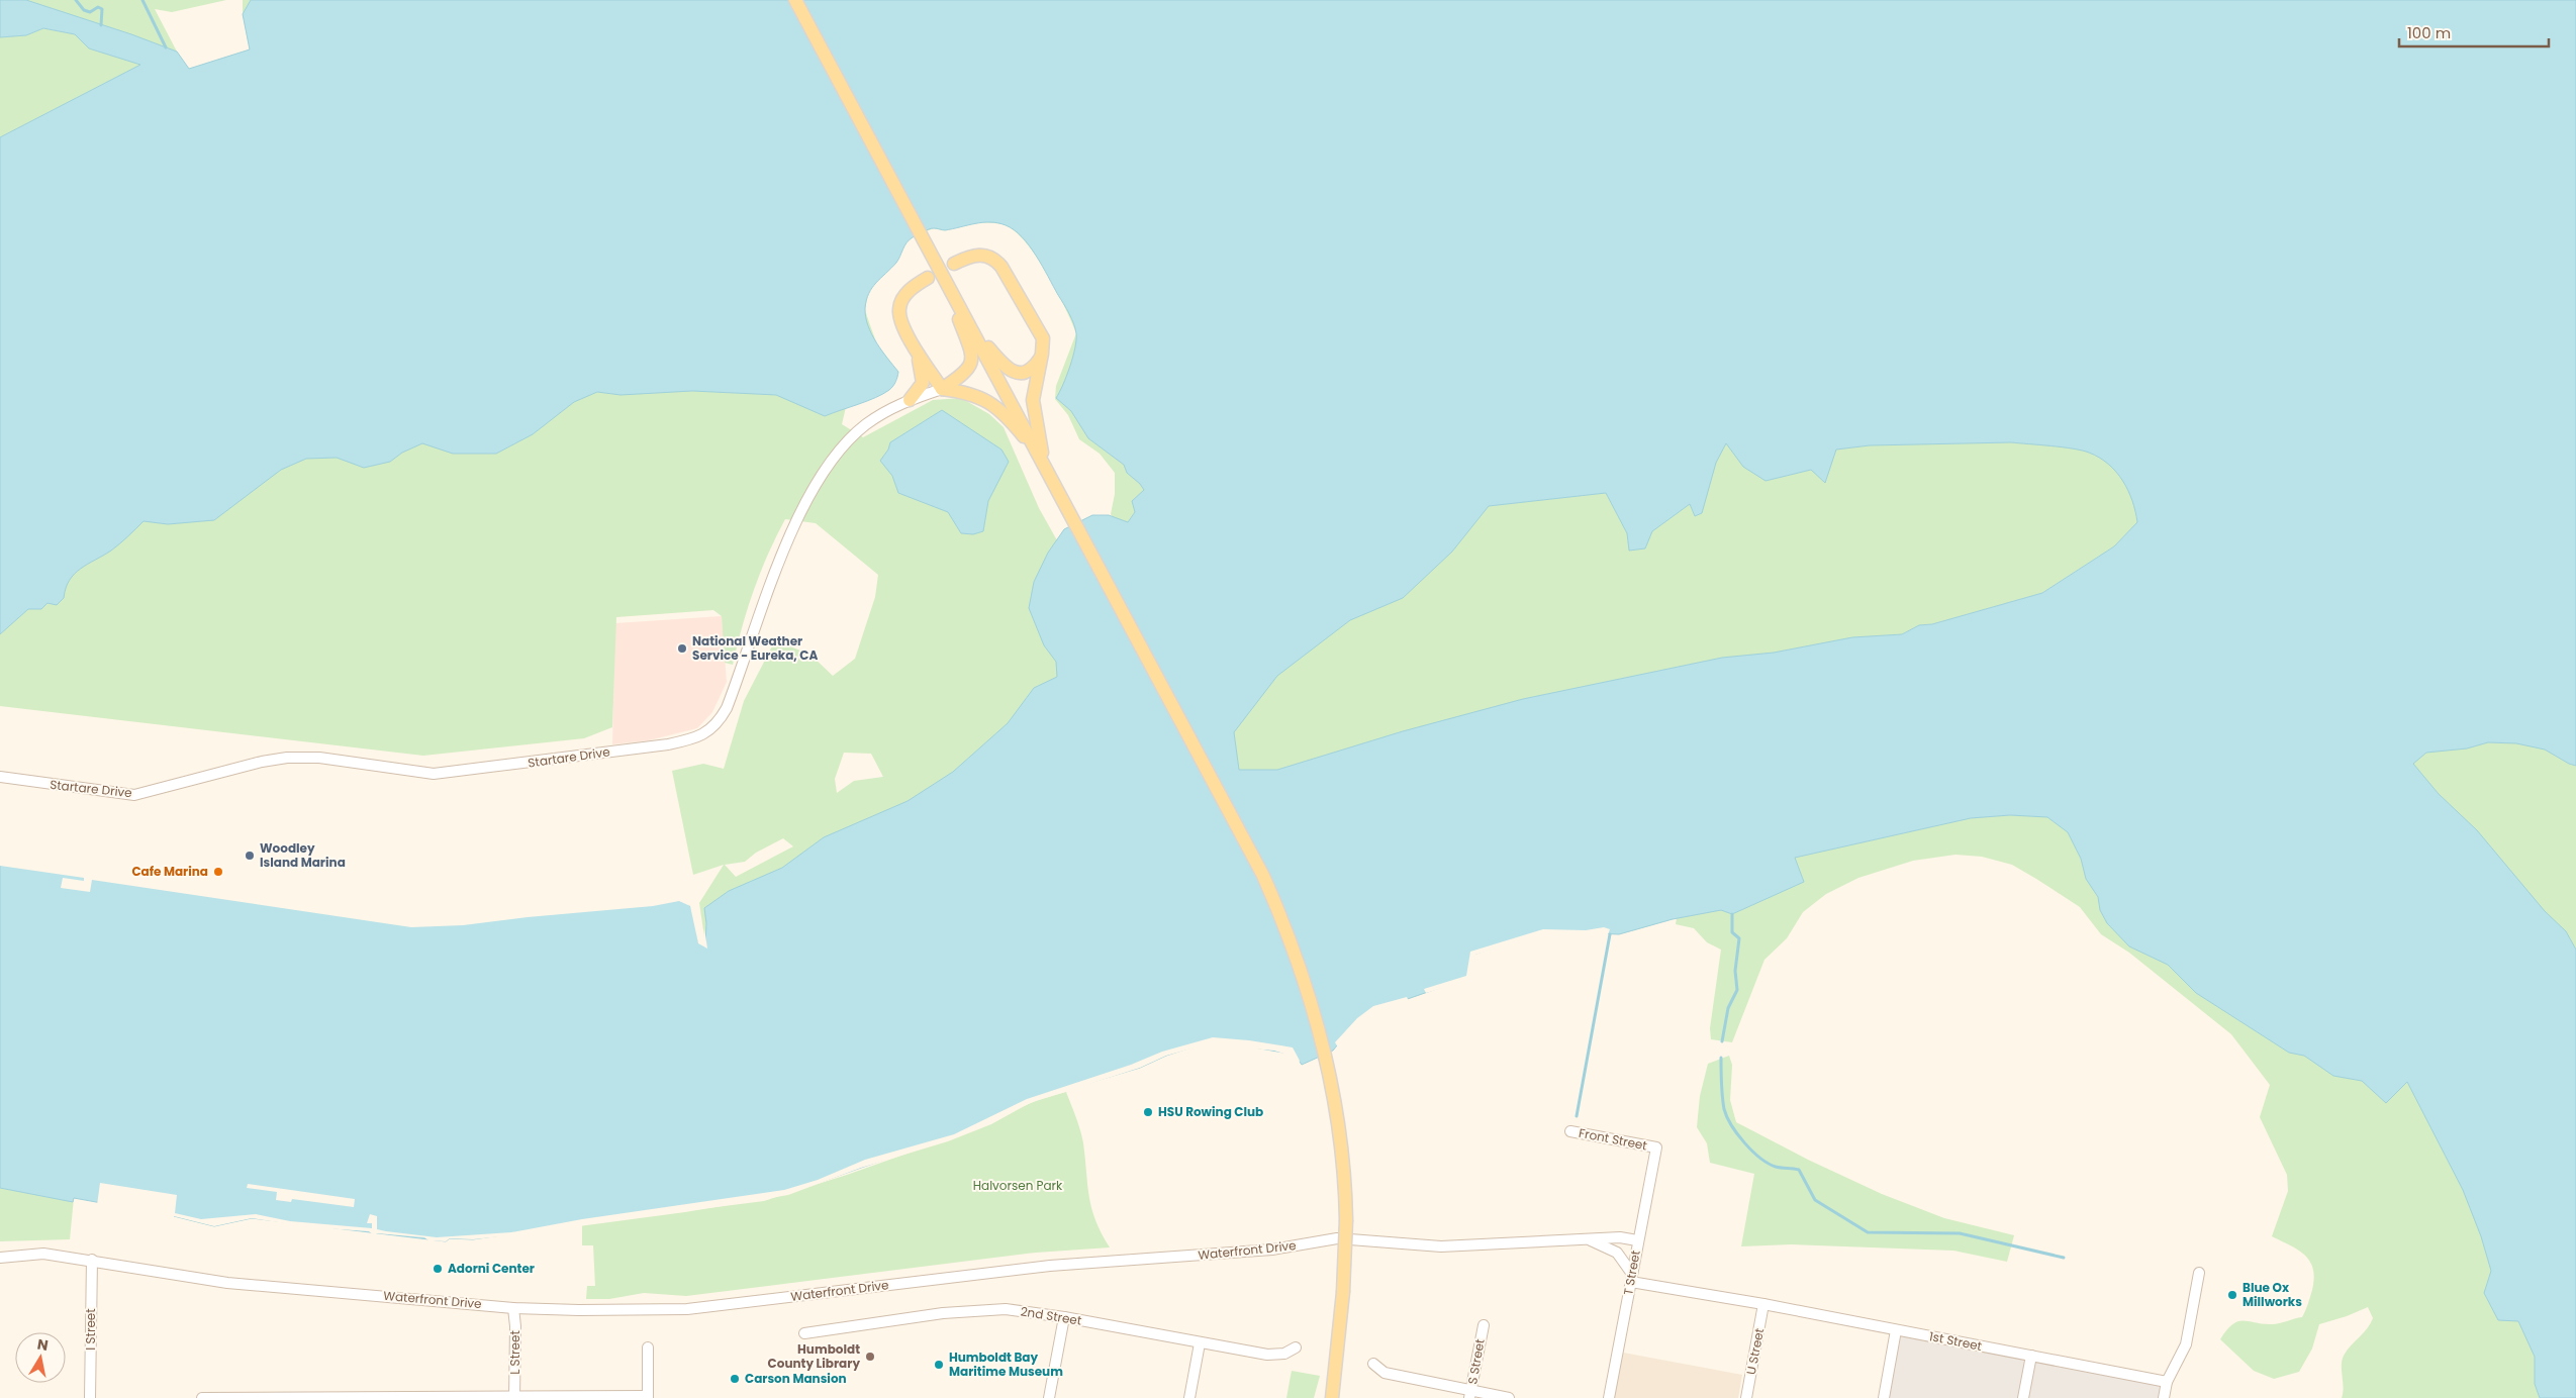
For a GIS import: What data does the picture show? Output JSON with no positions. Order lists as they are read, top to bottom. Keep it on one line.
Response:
{"streets":{"street":["Startare Drive","Front Street","Waterfront Drive","T Street","2nd Street","I Street","1st Street","U Street","L Street","S Street"]},"crossings":[["Front Street","T Street"],["Waterfront Drive","T Street"],["Waterfront Drive","I Street"],["Waterfront Drive","1st Street"],["Waterfront Drive","L Street"],["T Street","1st Street"],["1st Street","U Street"]],"parks":["Halvorsen Park"],"places":["National Weather Service - Eureka, CA","Woodley Island Marina","Cafe Marina","HSU Rowing Club","Adorni Center","Blue Ox Millworks","Humboldt County Library","Humboldt Bay Maritime Museum","Carson Mansion"],"scale_bar":"100 m","north":"top"}
